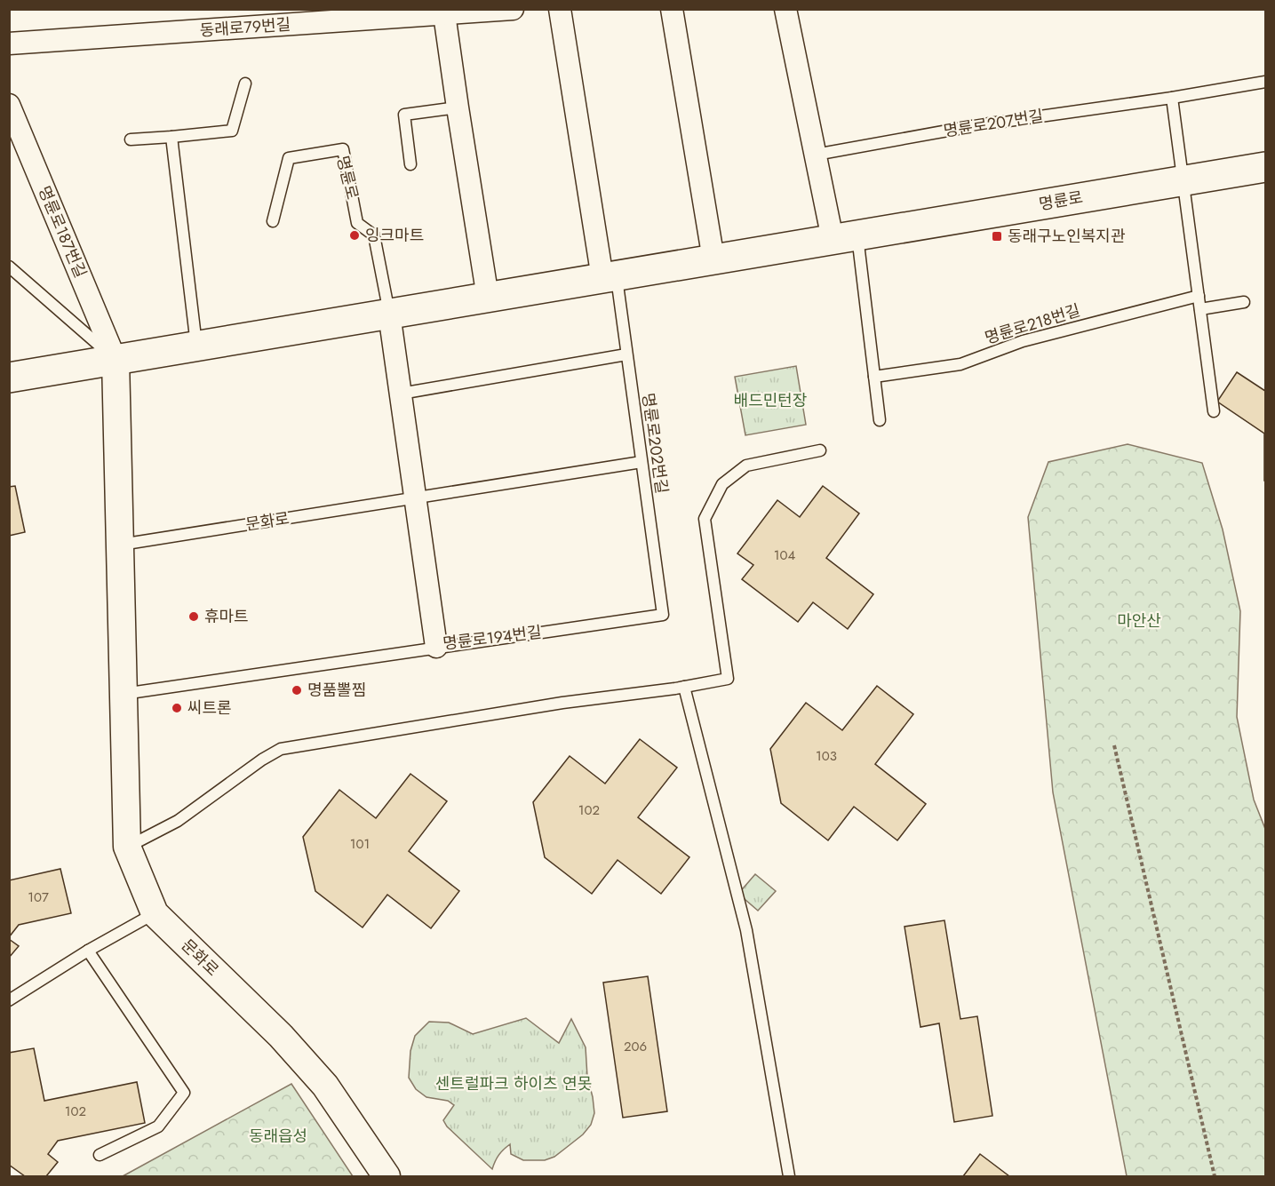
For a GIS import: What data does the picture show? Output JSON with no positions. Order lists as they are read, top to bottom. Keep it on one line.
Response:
{"streets":{"main road":["명륜로"],"street":["동래로79번길","명륜로187번길","문화로","명륜로194번길"],"lane":["명륜로207번길","명륜로218번길","명륜로202번길"]},"crossings":[["명륜로","명륜로187번길"],["명륜로","명륜로202번길"],["명륜로","문화로"],["명륜로","명륜로194번길"],["명륜로187번길","문화로"],["명륜로202번길","명륜로194번길"],["문화로","명륜로194번길"]],"parks":["배드민턴장","마안산","센트럴파크 하이츠 연못","동래읍성"],"places":{"other":["잉크마트","휴마트","명품뽈찜","씨트론"],"transit":["동래구노인복지관"]},"house_numbers":["104","103","102","101","107","206","102"]}
